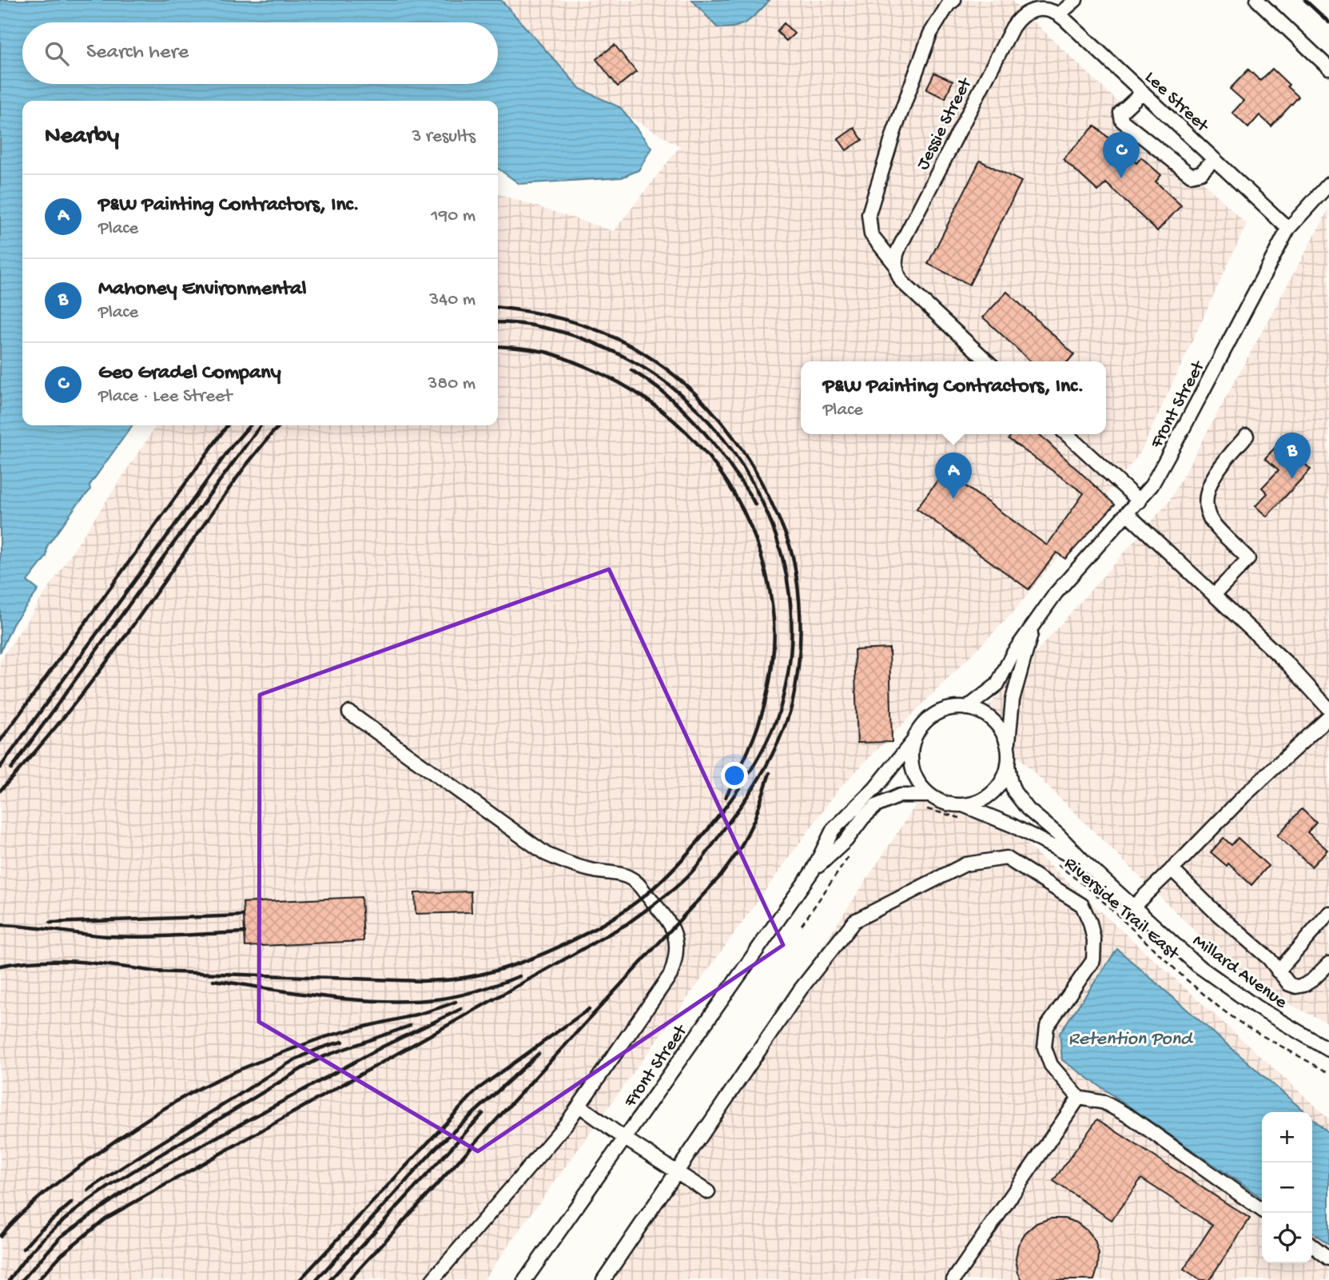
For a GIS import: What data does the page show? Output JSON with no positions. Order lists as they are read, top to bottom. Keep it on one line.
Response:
{"streets":{"street":["Lee Street","Jessie Street","Front Street","Millard Avenue"],"path":["Riverside Trail East"]},"crossings":[["Lee Street","Jessie Street"],["Lee Street","Front Street"],["Front Street","Millard Avenue"]],"water":["Retention Pond"],"page":{"search":"Search here","heading":["Nearby","3 results"],"pins":["C","B","A"],"list":[{"mark":"A","name":"P&W Painting Contractors, Inc.","note":"Place","value":"190 m"},{"mark":"B","name":"Mahoney Environmental","note":"Place","value":"340 m"},{"mark":"C","name":"Geo Gradel Company","note":"Place · Lee Street","value":"380 m"}],"popup":["P&W Painting Contractors, Inc.","Place"],"map_buttons":["+","−"]}}
